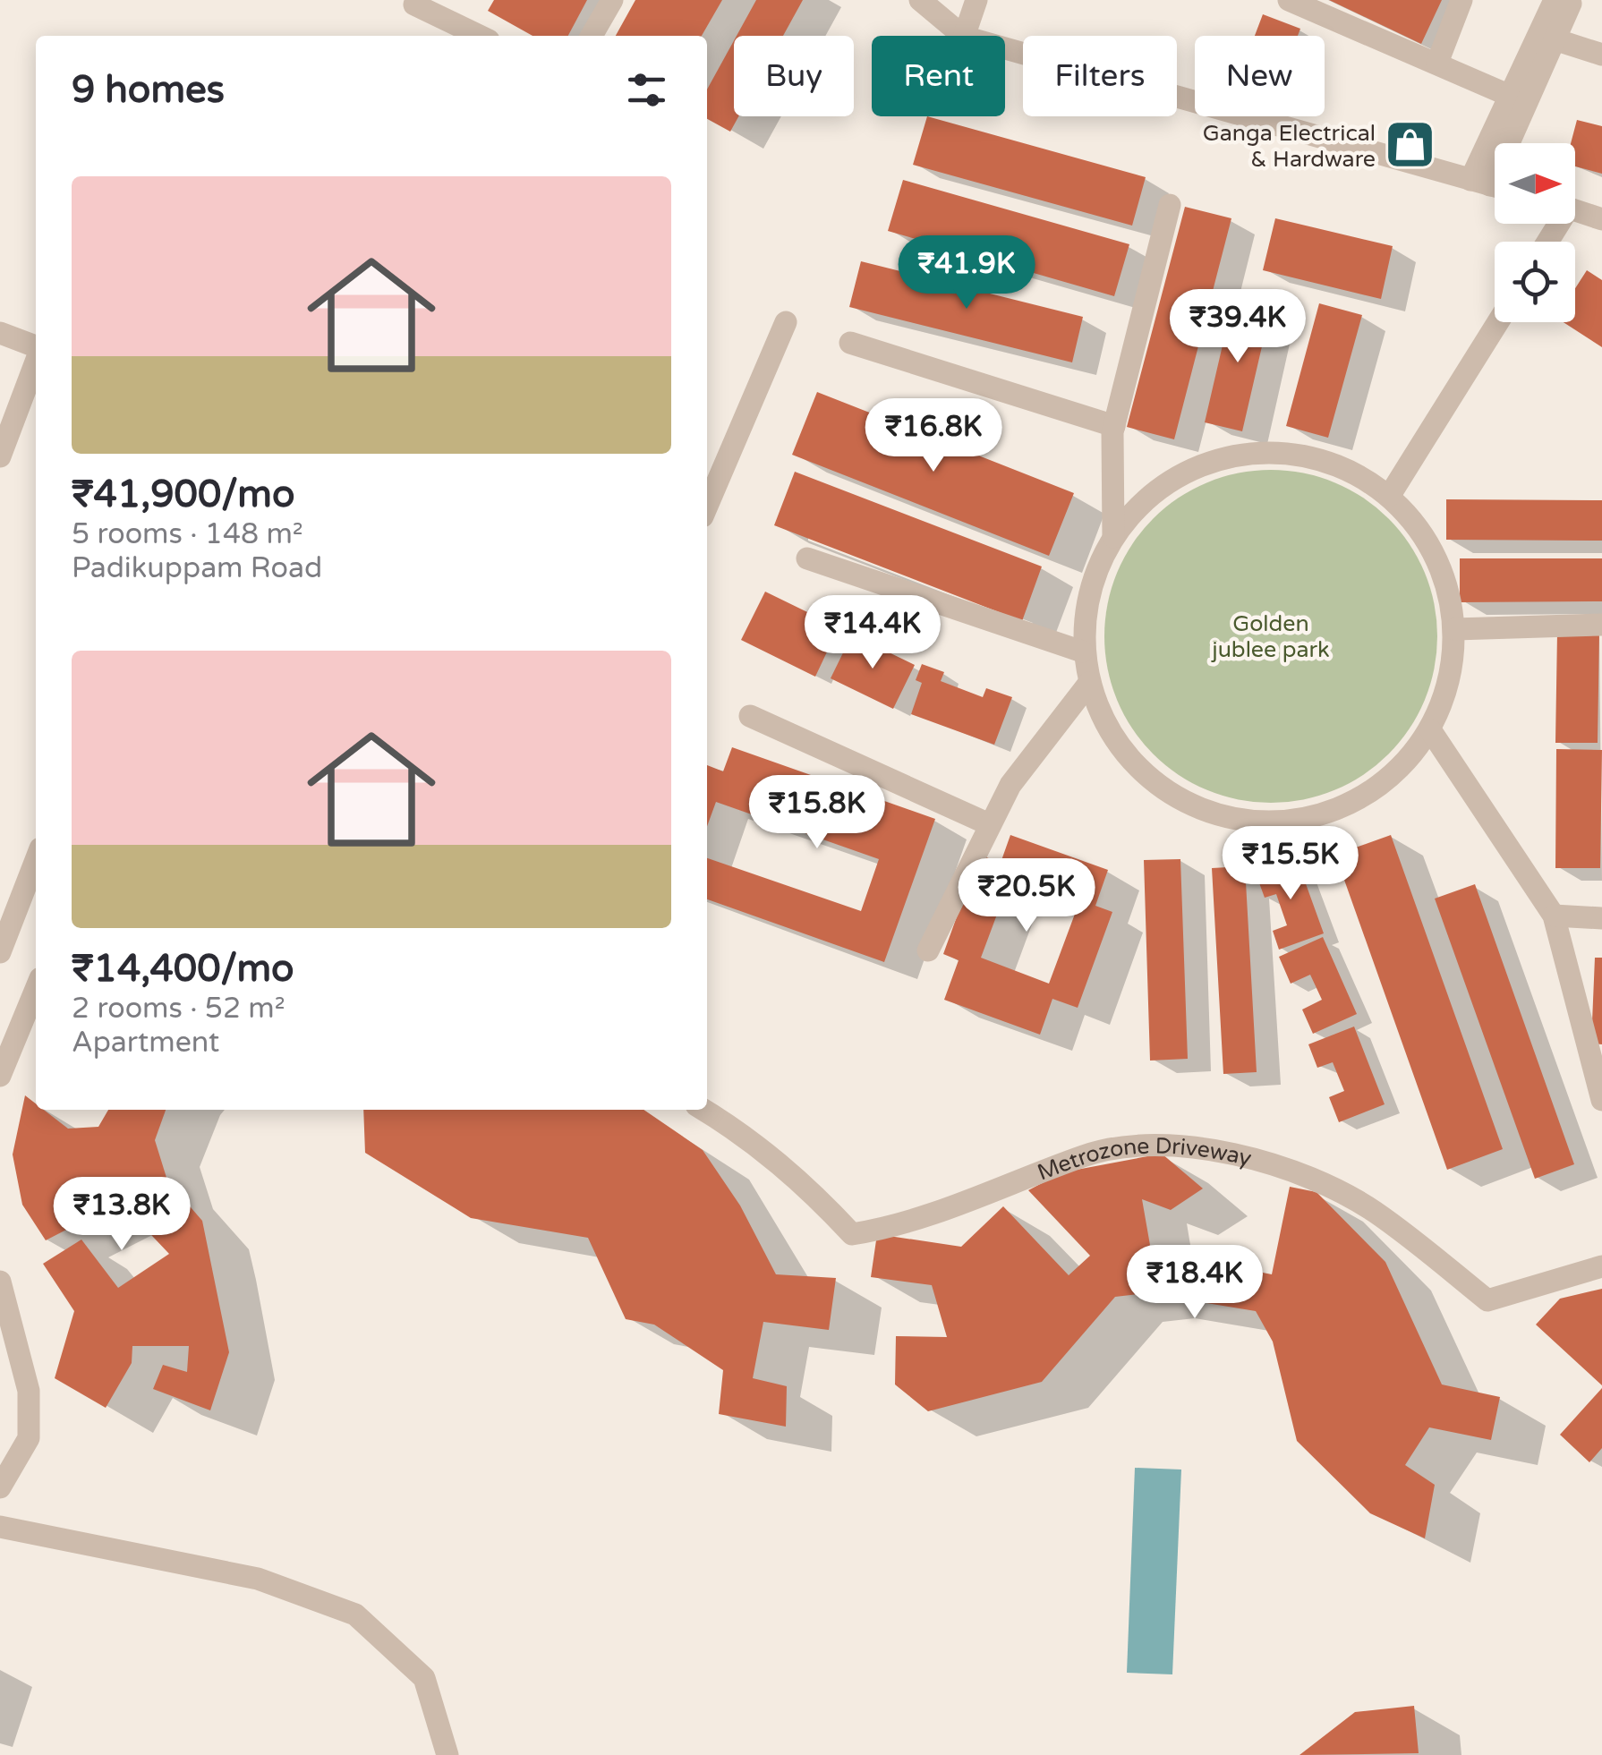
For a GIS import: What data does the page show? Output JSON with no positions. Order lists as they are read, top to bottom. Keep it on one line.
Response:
{"streets":{"street":["Metrozone Driveway"]},"parks":["Golden jublee park"],"places":{"shop":["Ganga Electrical & Hardware"]},"north":"right","page":{"chip":["Buy","Rent","Filters","New"],"heading":"9 homes","list":[{"name":"₹41,900/mo","note":"5 rooms · 148 m² · Padikuppam Road"},{"name":"₹14,400/mo","note":"2 rooms · 52 m² · Apartment"}],"price":["₹41.9K","₹39.4K","₹16.8K","₹14.4K","₹15.8K","₹15.5K","₹20.5K","₹13.8K","₹18.4K"]}}
